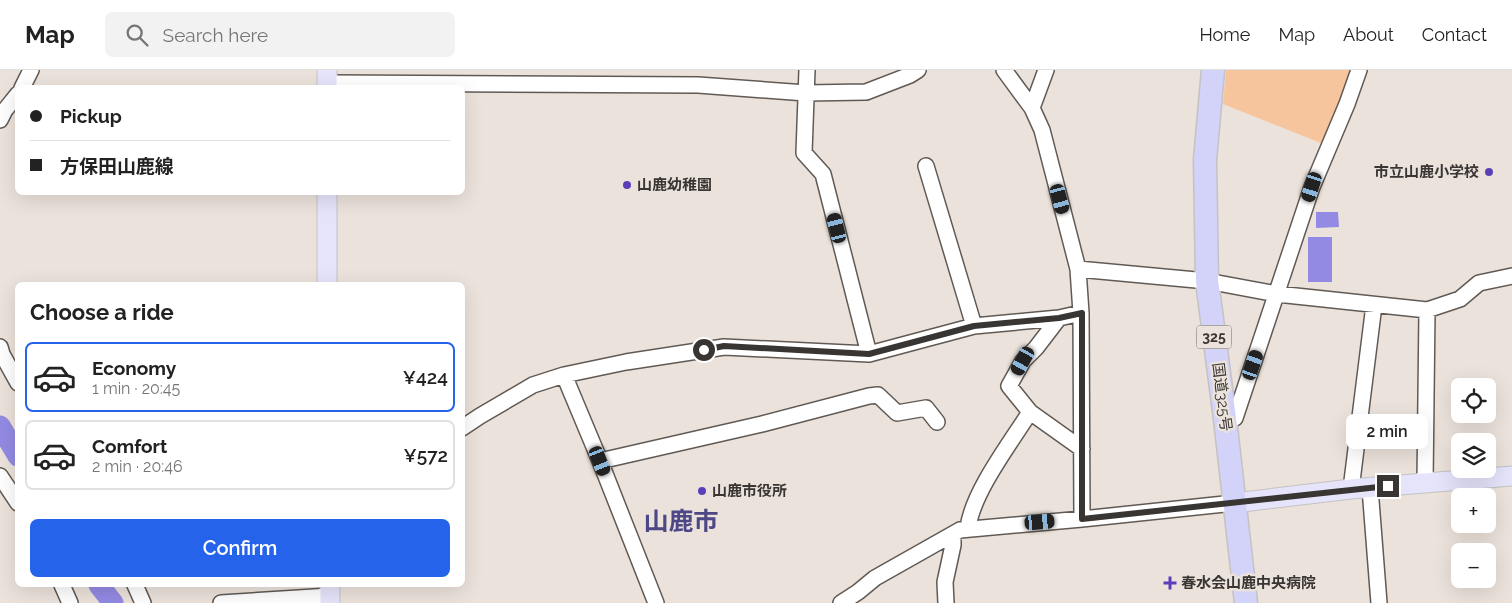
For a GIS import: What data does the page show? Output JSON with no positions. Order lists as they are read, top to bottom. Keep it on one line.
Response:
{"streets":{"highway":["325","国道325号"]},"districts":["山鹿市"],"places":{"other":["市立山鹿小学校","山鹿幼稚園","山鹿市役所"],"health":["春水会山鹿中央病院"]},"page":{"header":"Map","search":"Search here","nav":["Home","Map","About","Contact"],"banner":["Pickup","方保田山鹿線"],"heading":"Choose a ride","list":[{"name":"Economy","note":"1 min · 20:45","value":"¥424"},{"name":"Comfort","note":"2 min · 20:46","value":"¥572"}],"map_buttons":["+","−"],"bubble":"2 min","buttons":"Confirm"}}
